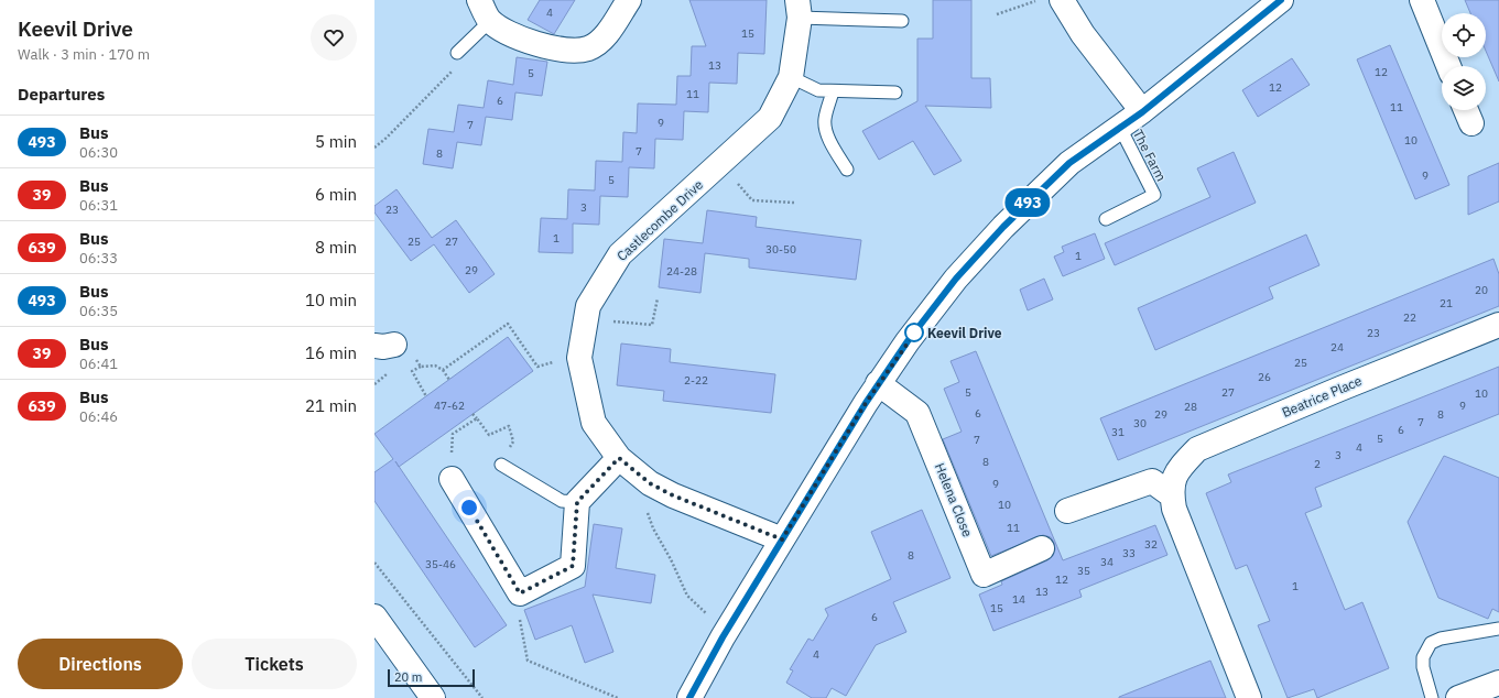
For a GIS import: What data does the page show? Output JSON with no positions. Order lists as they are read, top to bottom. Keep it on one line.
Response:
{"streets":{"main road":["Castlecombe Drive","Beatrice Place","Helena Close"],"lane":["The Farm"]},"places":["Keevil Drive"],"lines":["bus line 493"],"house_numbers":["4","15","13","12","5","12","11","6","11","9","7","10","7","8","9","5","3","23","1","25","27","30-50","1","29","24-28","20","21","22","23","24","25","26","2-22","5","27","10","47-62","9","28","6","29","8","7","30","6","31","5","7","4","3","8","2","9","10","11","32","33","8","34","35-46","35","12","1","13","14","15","6","4"],"scale_bar":"20 m","page":{"heading":[["Keevil Drive","Walk · 3 min · 170 m"],"Departures"],"on_map":"493","list":[{"mark":"493","name":"Bus","note":"06:30","value":"5 min"},{"mark":"39","name":"Bus","note":"06:31","value":"6 min"},{"mark":"639","name":"Bus","note":"06:33","value":"8 min"},{"mark":"493","name":"Bus","note":"06:35","value":"10 min"},{"mark":"39","name":"Bus","note":"06:41","value":"16 min"},{"mark":"639","name":"Bus","note":"06:46","value":"21 min"}],"buttons":["Directions","Tickets"],"scale":"20 m"}}
